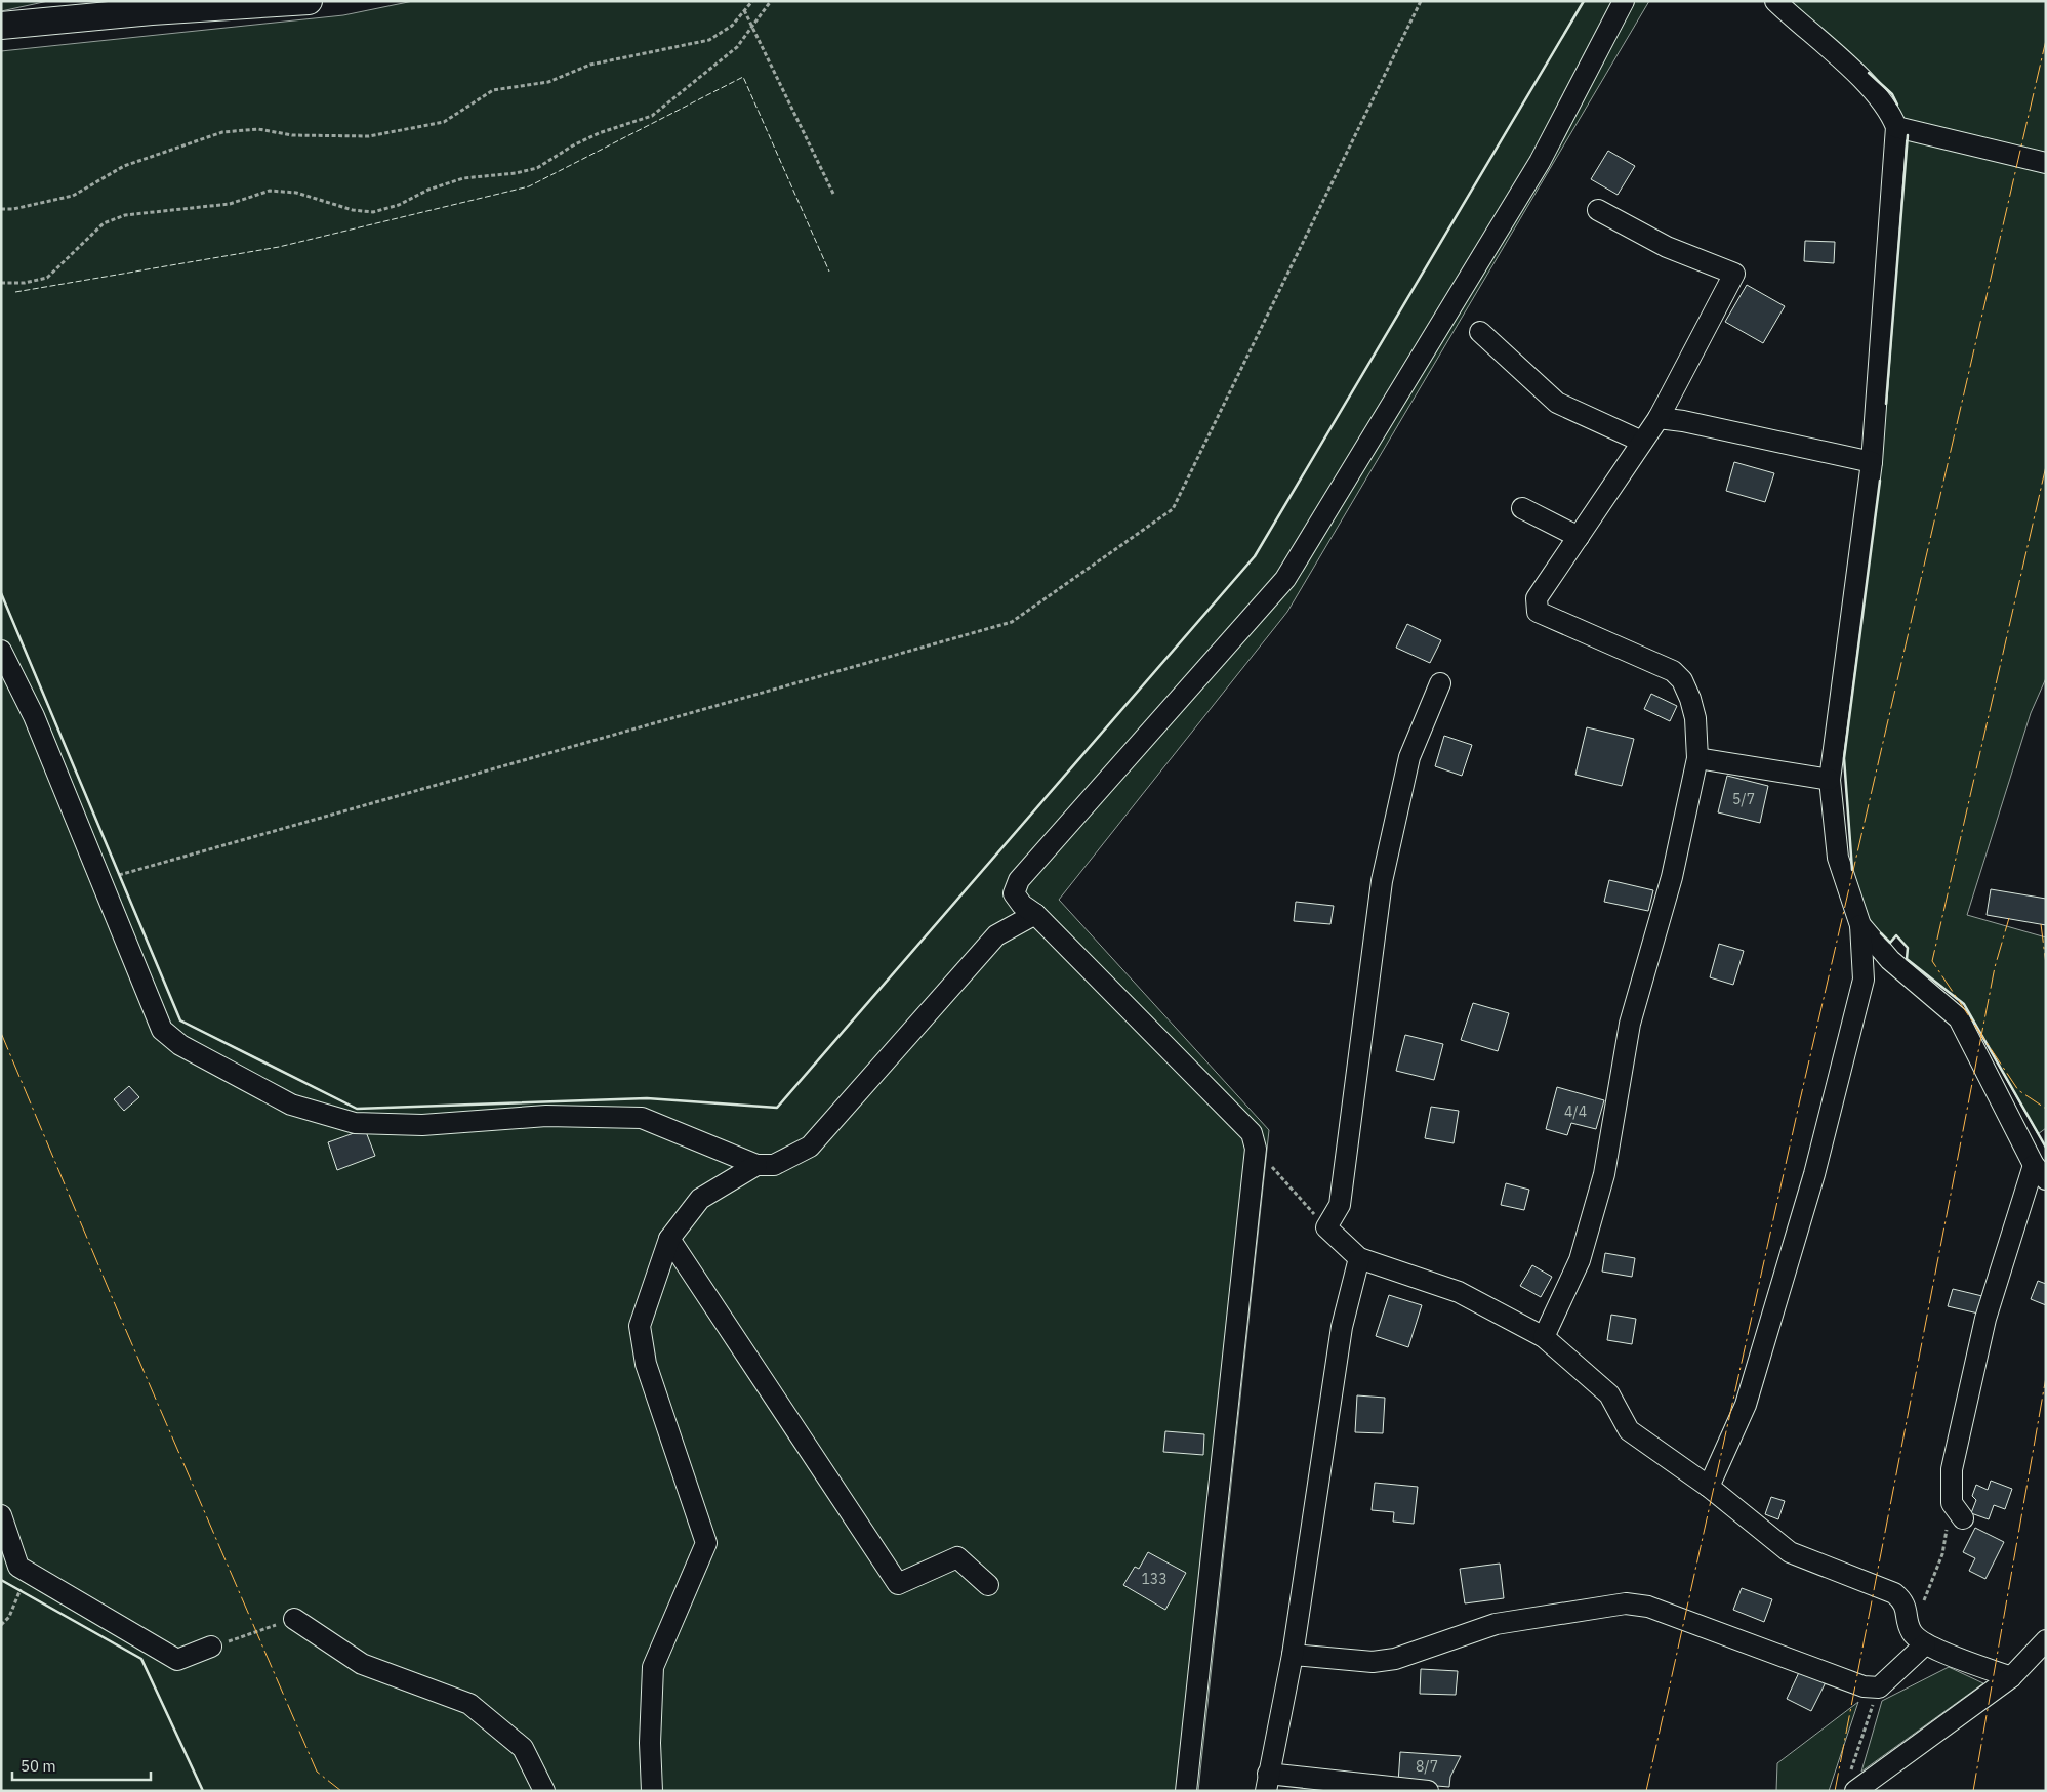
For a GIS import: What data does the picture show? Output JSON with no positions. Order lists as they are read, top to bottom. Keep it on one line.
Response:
{"house_numbers":["5/7","4/4","133","8/7"],"scale_bar":"50 m"}
